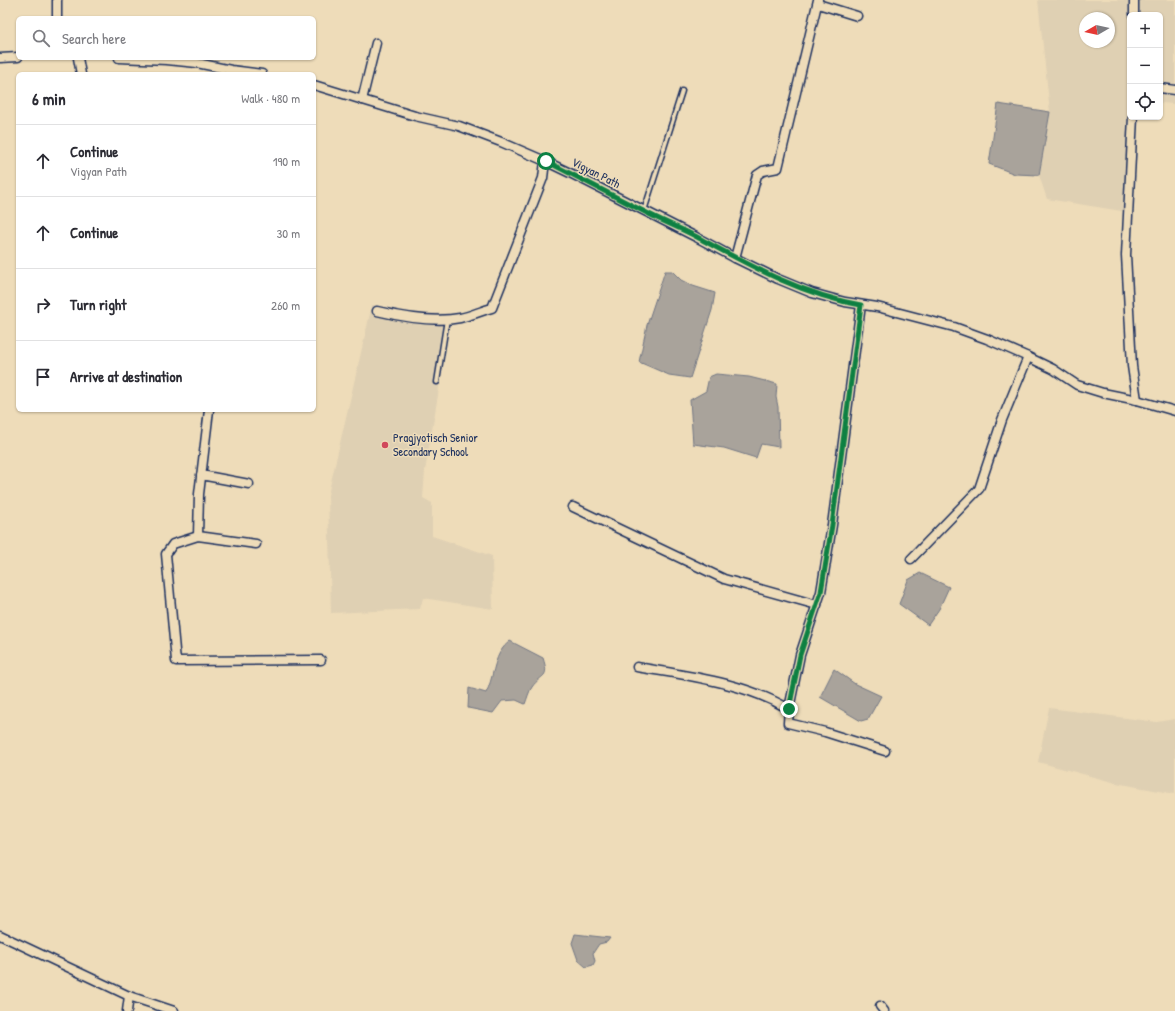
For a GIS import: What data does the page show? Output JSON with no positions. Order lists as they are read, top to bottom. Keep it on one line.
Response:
{"streets":{"street":["Vigyan Path"]},"places":["Pragjyotisch Senior Secondary School"],"north":"left","page":{"map_buttons":["+","−"],"search":"Search here","heading":["6 min","Walk · 480 m"],"list":[["Continue","Vigyan Path","190 m"],["Continue","30 m"],["Turn right","260 m"],"Arrive at destination"]}}
